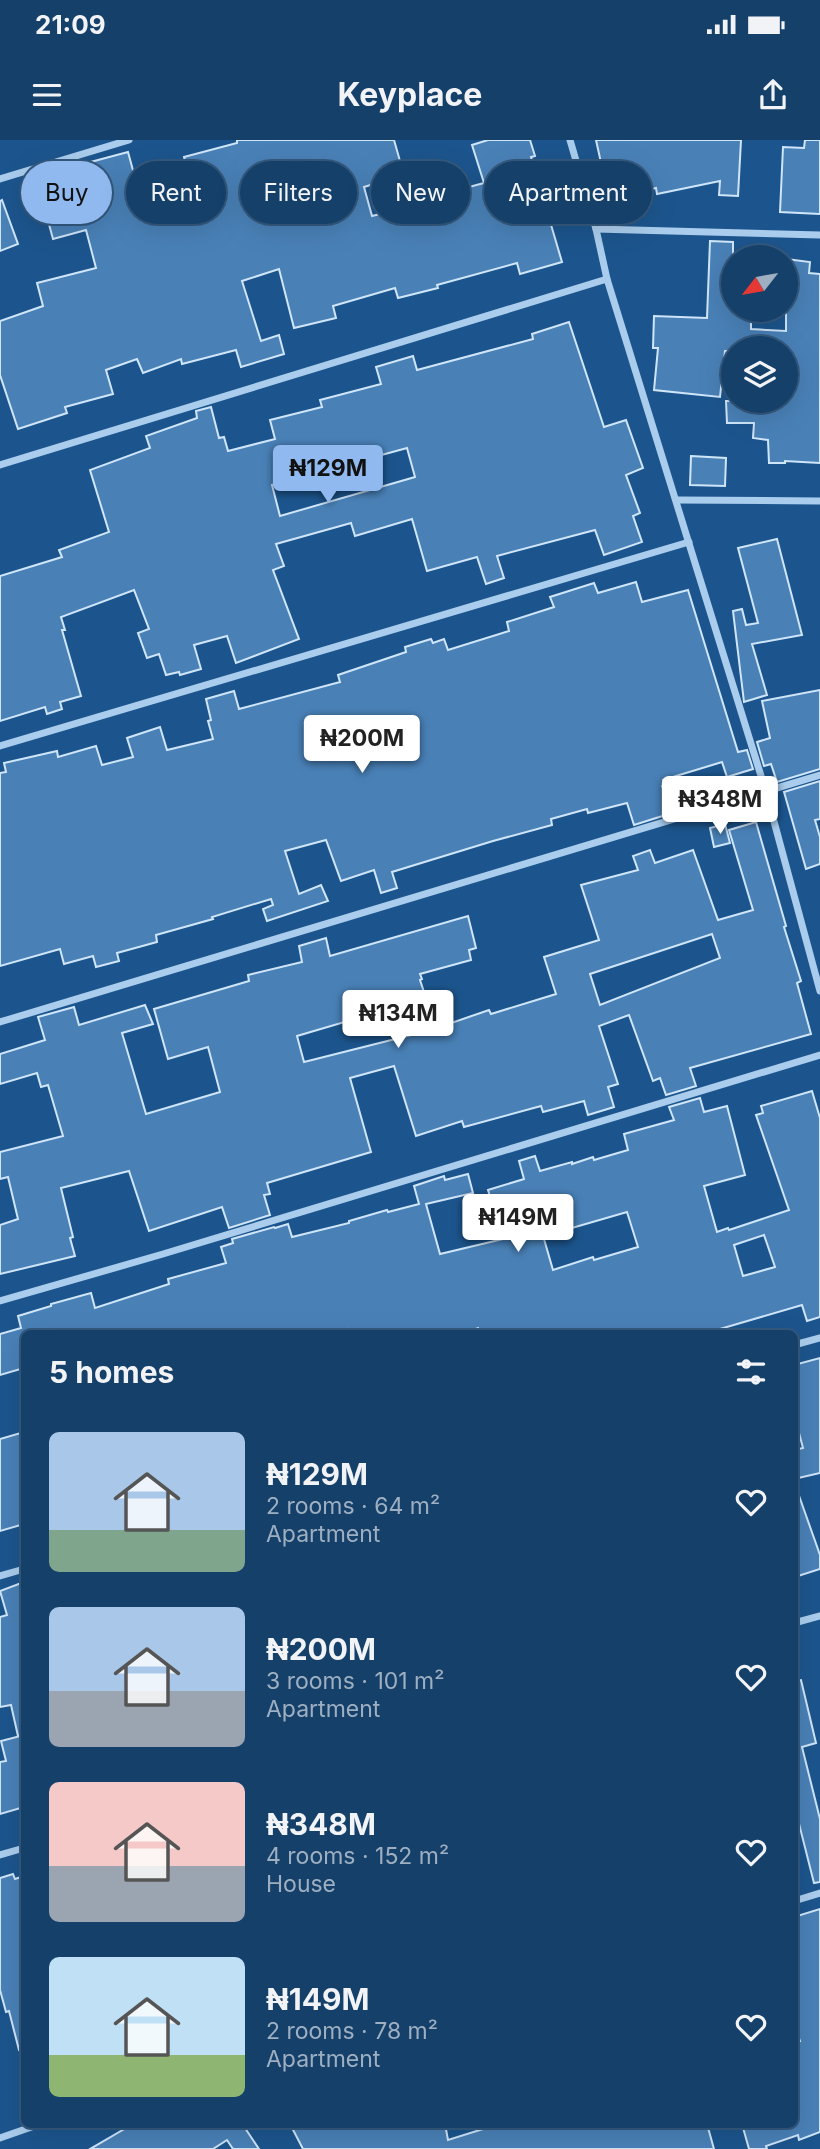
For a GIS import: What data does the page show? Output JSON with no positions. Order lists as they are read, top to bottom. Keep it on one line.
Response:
{"north":"bottom left","page":{"status":"21:09","header":"Keyplace","chip":["Buy","Rent","Filters","New","Apartment"],"price":["₦129M","₦200M","₦348M","₦134M","₦149M"],"heading":"5 homes","list":[{"name":"₦129M","note":"2 rooms · 64 m² · Apartment"},{"name":"₦200M","note":"3 rooms · 101 m² · Apartment"},{"name":"₦348M","note":"4 rooms · 152 m² · House"},{"name":"₦149M","note":"2 rooms · 78 m² · Apartment"}]}}
